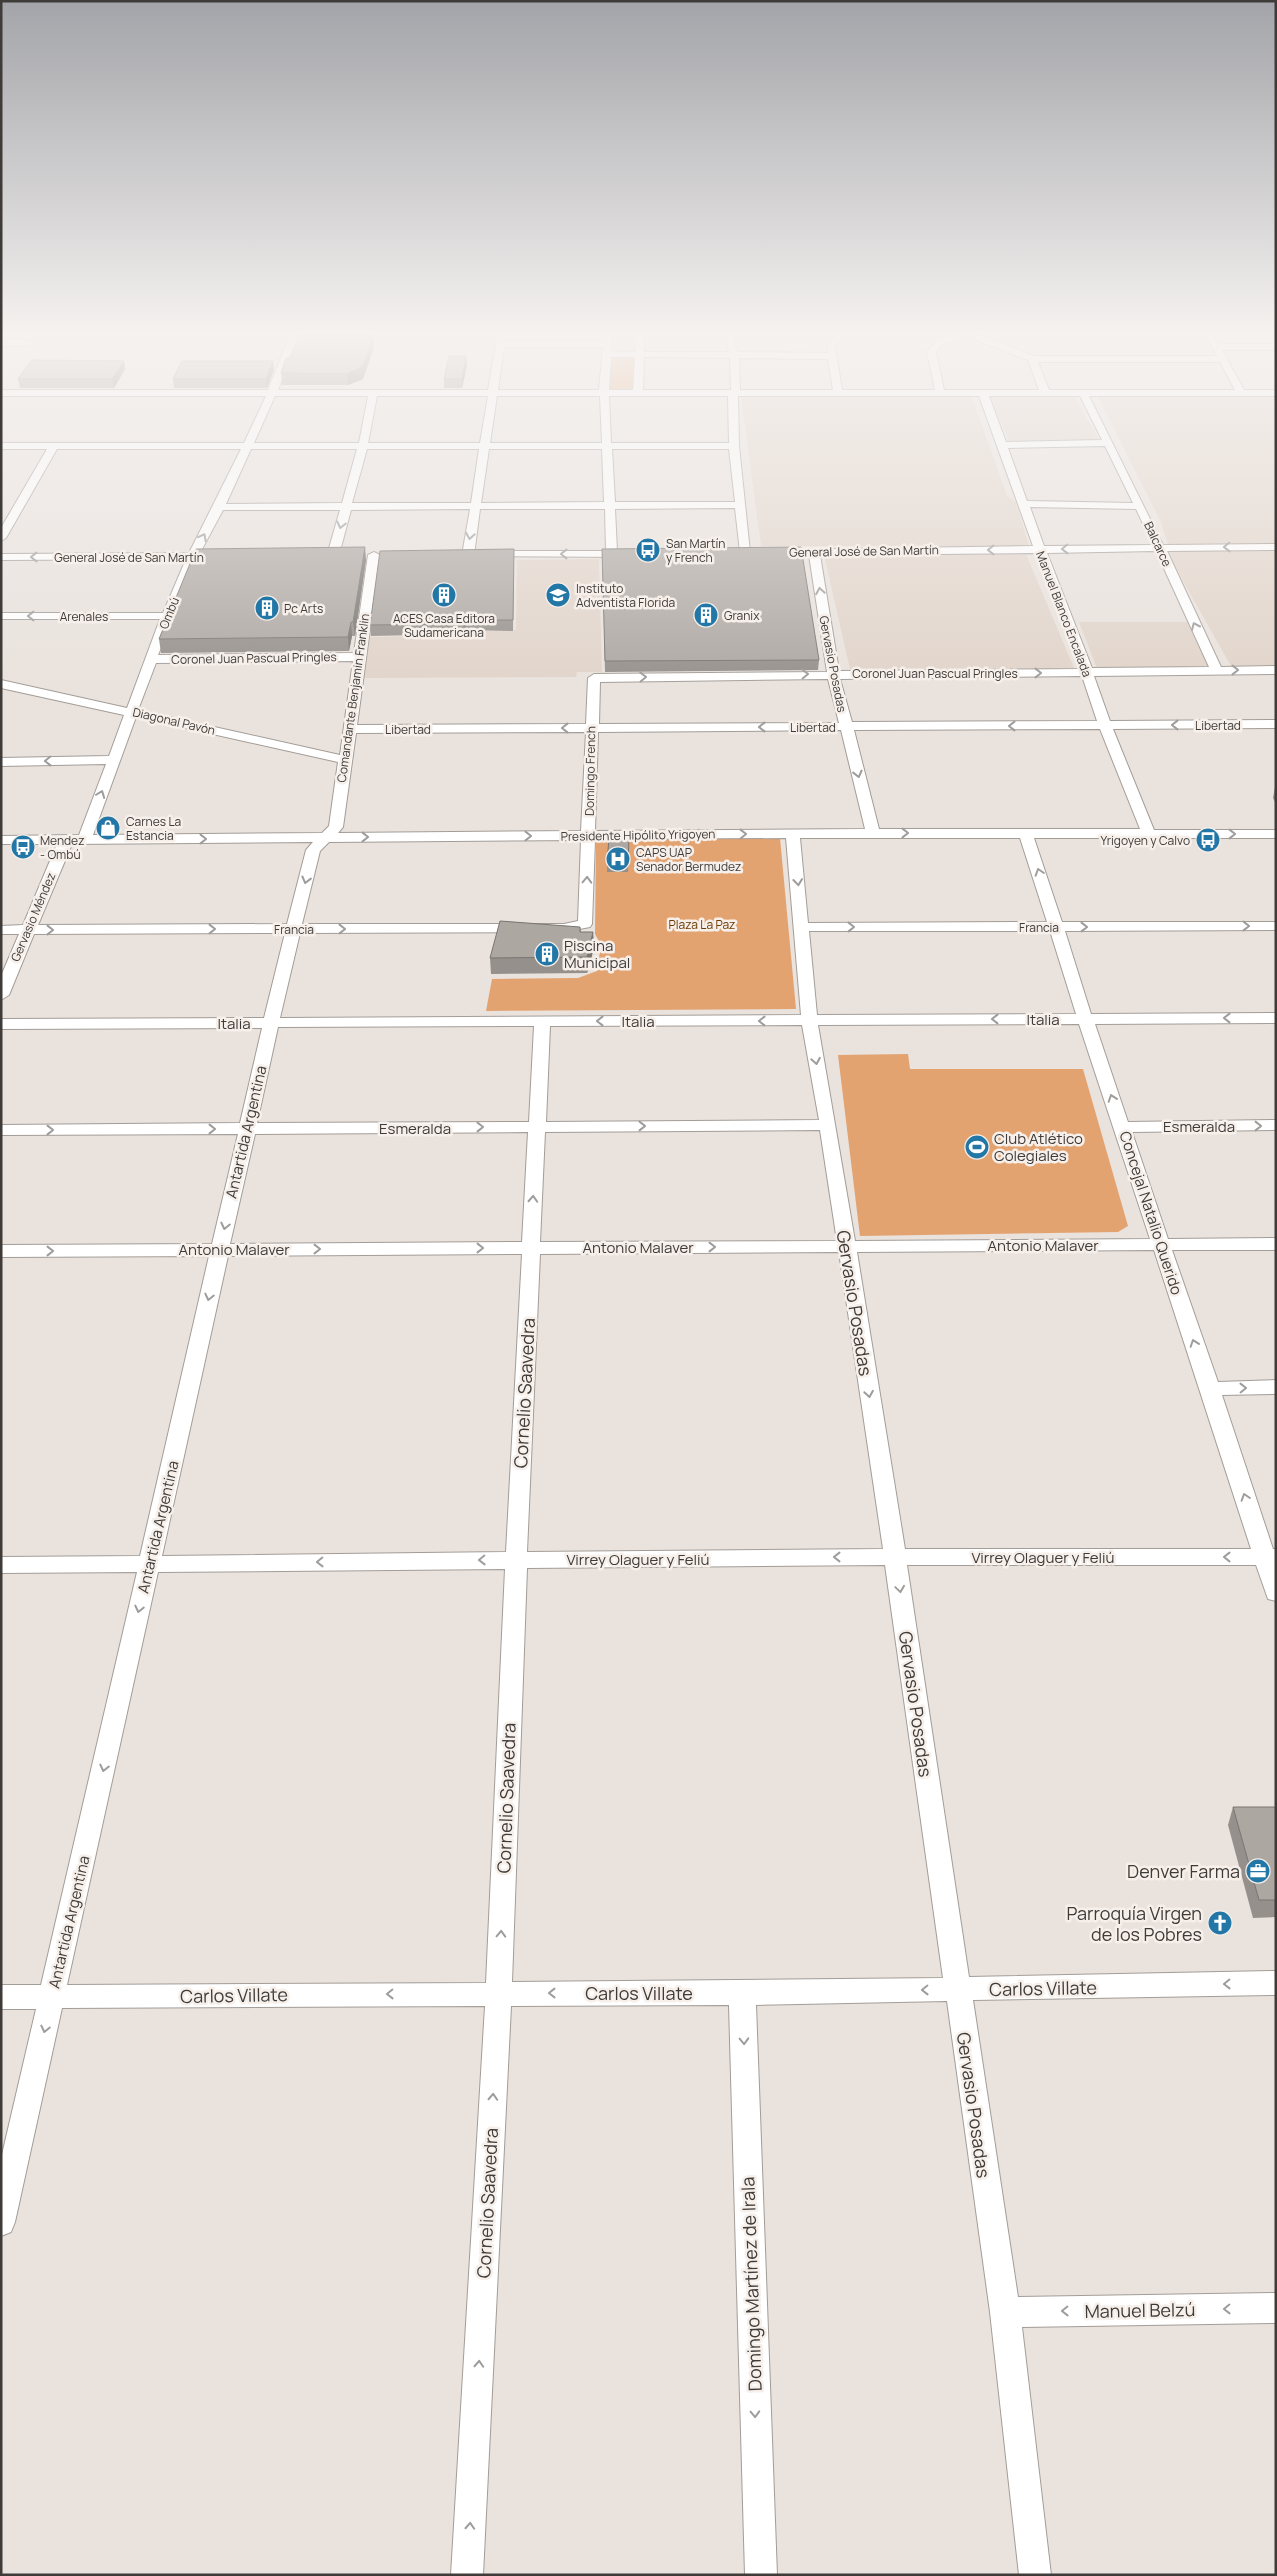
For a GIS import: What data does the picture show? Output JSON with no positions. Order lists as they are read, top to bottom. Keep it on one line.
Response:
{"streets":{"street":["Balcarce","General José de San Martín","Ombú","Manuel Blanco Encalada","Arenales","Coronel Juan Pascual Pringles","Gervasio Posadas","Comandante Benjamin Franklin","Diagonal Pavón","Libertad","Domingo French","Presidente Hipólito Yrigoyen","Gervasio Méndez","Francia","Italia","Esmeralda","Antartida Argentina","Concejal Natalio Querido","Antonio Malaver","Cornelio Saavedra","Virrey Olaguer y Feliú","Carlos Villate","Domingo Martínez de Irala","Manuel Belzú"]},"crossings":[["Balcarce","General José de San Martín"],["Balcarce","Coronel Juan Pascual Pringles"],["General José de San Martín","Ombú"],["General José de San Martín","Manuel Blanco Encalada"],["General José de San Martín","Gervasio Posadas"],["Ombú","Arenales"],["Ombú","Coronel Juan Pascual Pringles"],["Ombú","Diagonal Pavón"],["Ombú","Presidente Hipólito Yrigoyen"],["Manuel Blanco Encalada","Coronel Juan Pascual Pringles"],["Manuel Blanco Encalada","Libertad"],["Manuel Blanco Encalada","Presidente Hipólito Yrigoyen"],["Coronel Juan Pascual Pringles","Gervasio Posadas"],["Coronel Juan Pascual Pringles","Comandante Benjamin Franklin"],["Coronel Juan Pascual Pringles","Domingo French"],["Gervasio Posadas","Libertad"],["Gervasio Posadas","Presidente Hipólito Yrigoyen"],["Gervasio Posadas","Francia"],["Gervasio Posadas","Italia"],["Gervasio Posadas","Esmeralda"],["Gervasio Posadas","Antonio Malaver"],["Gervasio Posadas","Virrey Olaguer y Feliú"],["Gervasio Posadas","Carlos Villate"],["Gervasio Posadas","Manuel Belzú"],["Comandante Benjamin Franklin","Diagonal Pavón"],["Comandante Benjamin Franklin","Libertad"],["Comandante Benjamin Franklin","Presidente Hipólito Yrigoyen"],["Comandante Benjamin Franklin","Antartida Argentina"],["Libertad","Domingo French"],["Domingo French","Presidente Hipólito Yrigoyen"],["Domingo French","Francia"],["Presidente Hipólito Yrigoyen","Gervasio Méndez"],["Presidente Hipólito Yrigoyen","Antartida Argentina"],["Presidente Hipólito Yrigoyen","Concejal Natalio Querido"],["Gervasio Méndez","Francia"],["Francia","Antartida Argentina"],["Francia","Concejal Natalio Querido"],["Italia","Antartida Argentina"],["Italia","Concejal Natalio Querido"],["Italia","Cornelio Saavedra"],["Esmeralda","Antartida Argentina"],["Esmeralda","Concejal Natalio Querido"],["Esmeralda","Cornelio Saavedra"],["Antartida Argentina","Antonio Malaver"],["Antartida Argentina","Virrey Olaguer y Feliú"],["Antartida Argentina","Carlos Villate"],["Concejal Natalio Querido","Antonio Malaver"],["Concejal Natalio Querido","Virrey Olaguer y Feliú"],["Antonio Malaver","Cornelio Saavedra"],["Cornelio Saavedra","Virrey Olaguer y Feliú"],["Cornelio Saavedra","Carlos Villate"],["Carlos Villate","Domingo Martínez de Irala"]],"one_way":["Balcarce","General José de San Martín","Coronel Juan Pascual Pringles","Libertad","Domingo French","Presidente Hipólito Yrigoyen","Francia","Italia","Esmeralda","Antartida Argentina","Concejal Natalio Querido","Antonio Malaver","Cornelio Saavedra","Virrey Olaguer y Feliú","Carlos Villate","Domingo Martínez de Irala","Manuel Belzú"],"parks":["Plaza La Paz"],"places":{"bus stop":["San Martín y French","Yrigoyen y Calvo","Mendez - Ombú"],"building":["ACES Casa Editora Sudamericana","Pc Arts","Granix","Piscina Municipal"],"school or university":["Instituto Adventista Florida"],"shop":["Carnes La Estancia"],"hospital":["CAPS UAP Senador Bermudez"],"sports":["Club Atlético Colegiales"],"office":["Denver Farma"],"church":["Parroquía Virgen de los Pobres"]}}
